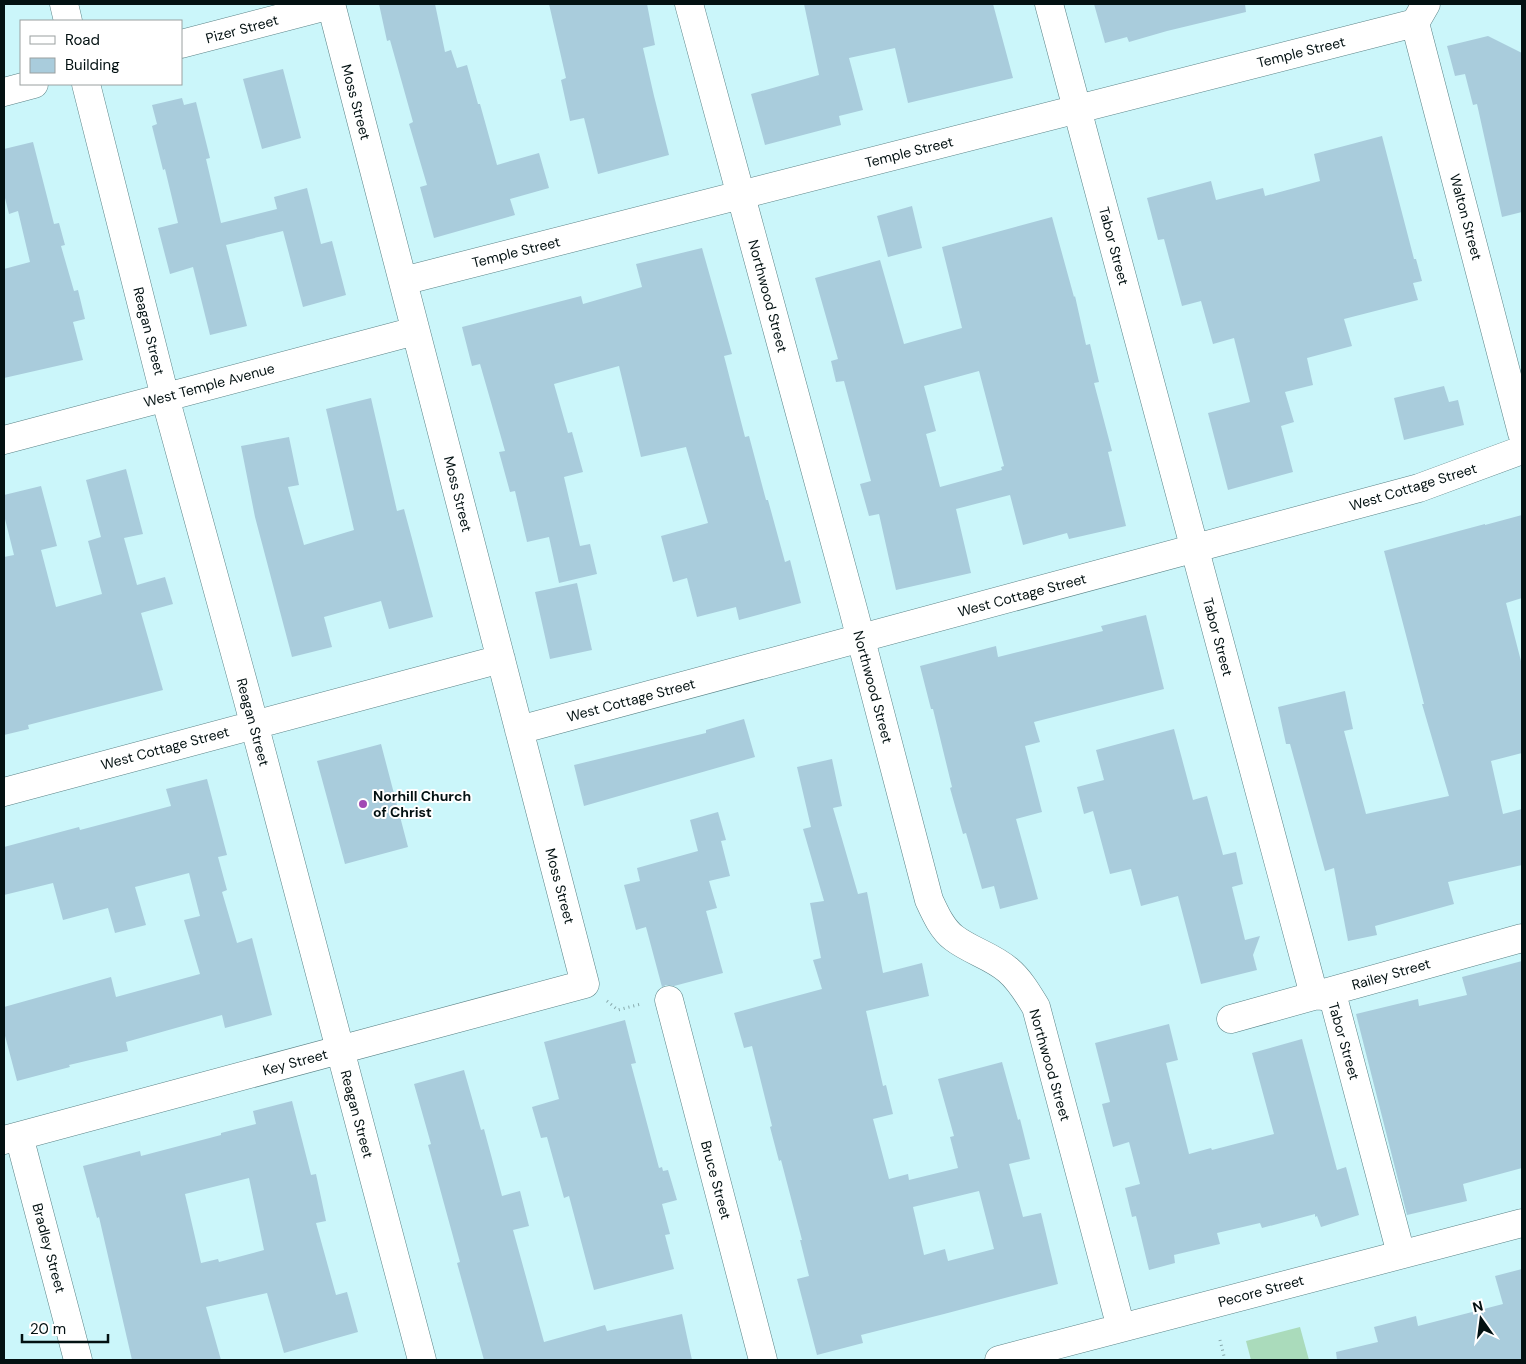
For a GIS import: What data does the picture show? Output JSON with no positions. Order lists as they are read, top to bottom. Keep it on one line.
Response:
{"streets":{"street":["Pizer Street","Temple Street","Moss Street","Walton Street","Tabor Street","Northwood Street","Reagan Street","West Temple Avenue","West Cottage Street","Railey Street","Key Street","Bruce Street","Bradley Street","Pecore Street"]},"crossings":[["Pizer Street","Moss Street"],["Temple Street","Moss Street"],["Temple Street","Walton Street"],["Temple Street","Tabor Street"],["Temple Street","Northwood Street"],["Moss Street","West Temple Avenue"],["Moss Street","West Cottage Street"],["Moss Street","Key Street"],["Tabor Street","West Cottage Street"],["Tabor Street","Railey Street"],["Tabor Street","Pecore Street"],["Northwood Street","West Cottage Street"],["Northwood Street","Pecore Street"],["Reagan Street","West Temple Avenue"],["Reagan Street","West Cottage Street"],["Reagan Street","Key Street"],["Key Street","Bradley Street"]],"places":["Norhill Church of Christ"],"legend":["Road","Building"],"scale_bar":"20 m","north":"top"}
